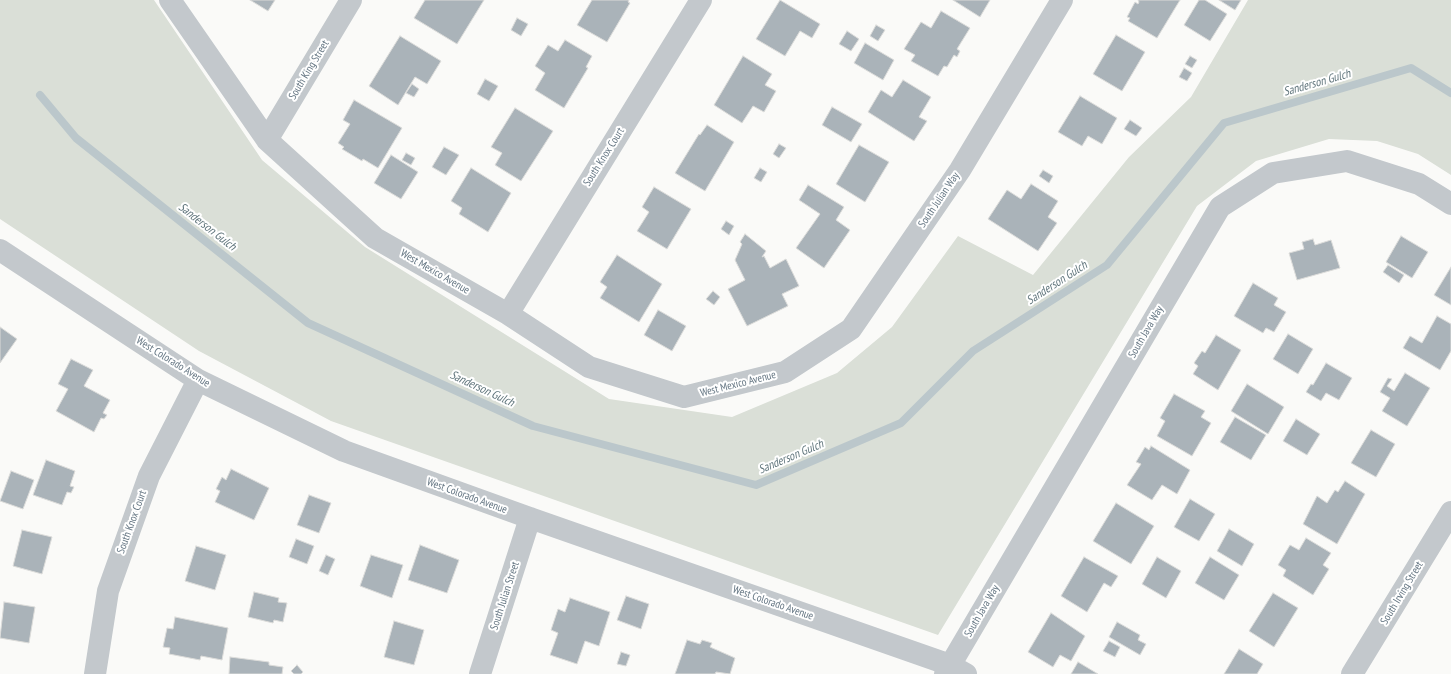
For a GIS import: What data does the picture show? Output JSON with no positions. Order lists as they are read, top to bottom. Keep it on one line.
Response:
{"streets":{"street":["South King Street","South Knox Court","South Julian Way","West Mexico Avenue","South Java Way","West Colorado Avenue","South Irving Street","South Julian Street"]},"crossings":[["South King Street","West Mexico Avenue"],["South Knox Court","West Mexico Avenue"],["South Knox Court","West Colorado Avenue"],["South Julian Way","West Mexico Avenue"],["South Java Way","West Colorado Avenue"],["West Colorado Avenue","South Julian Street"]],"water":["Sanderson Gulch"]}
